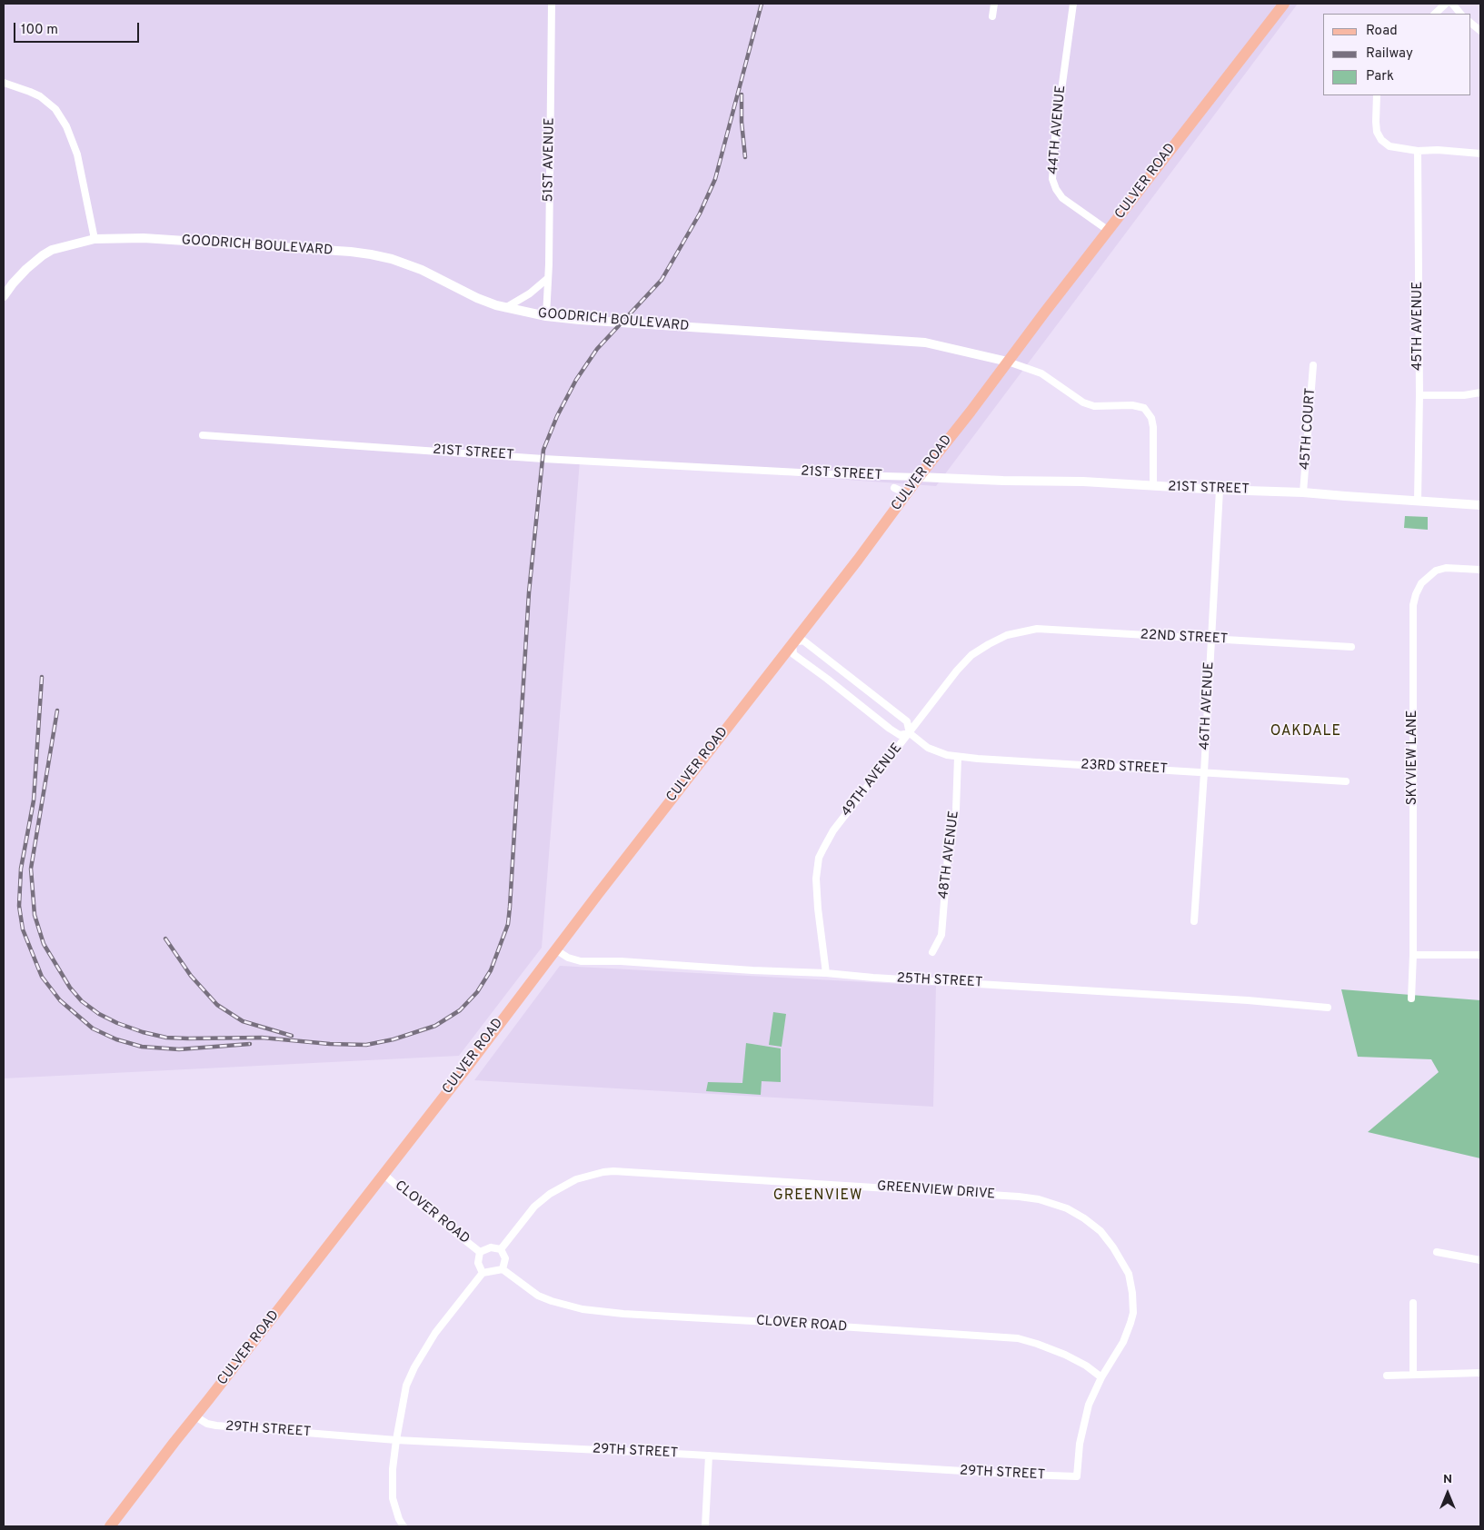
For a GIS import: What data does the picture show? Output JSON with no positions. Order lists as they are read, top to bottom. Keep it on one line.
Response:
{"streets":{"main road":["CULVER ROAD"],"street":["44TH AVENUE","51ST AVENUE","GOODRICH BOULEVARD","45TH AVENUE","45TH COURT","21ST STREET","22ND STREET","46TH AVENUE","SKYVIEW LANE","23RD STREET","49TH AVENUE","48TH AVENUE","25TH STREET","GREENVIEW DRIVE","CLOVER ROAD","29TH STREET"]},"crossings":[["44TH AVENUE","CULVER ROAD"],["51ST AVENUE","GOODRICH BOULEVARD"],["CULVER ROAD","GOODRICH BOULEVARD"],["CULVER ROAD","21ST STREET"],["CULVER ROAD","23RD STREET"],["CULVER ROAD","25TH STREET"],["CULVER ROAD","CLOVER ROAD"],["CULVER ROAD","29TH STREET"],["45TH AVENUE","21ST STREET"],["45TH COURT","21ST STREET"],["21ST STREET","46TH AVENUE"],["22ND STREET","46TH AVENUE"],["22ND STREET","49TH AVENUE"],["46TH AVENUE","23RD STREET"],["23RD STREET","49TH AVENUE"],["23RD STREET","48TH AVENUE"],["49TH AVENUE","25TH STREET"],["GREENVIEW DRIVE","CLOVER ROAD"],["GREENVIEW DRIVE","29TH STREET"]],"districts":["OAKDALE","GREENVIEW"],"legend":["Road","Railway","Park"],"scale_bar":"100 m","north":"top"}
